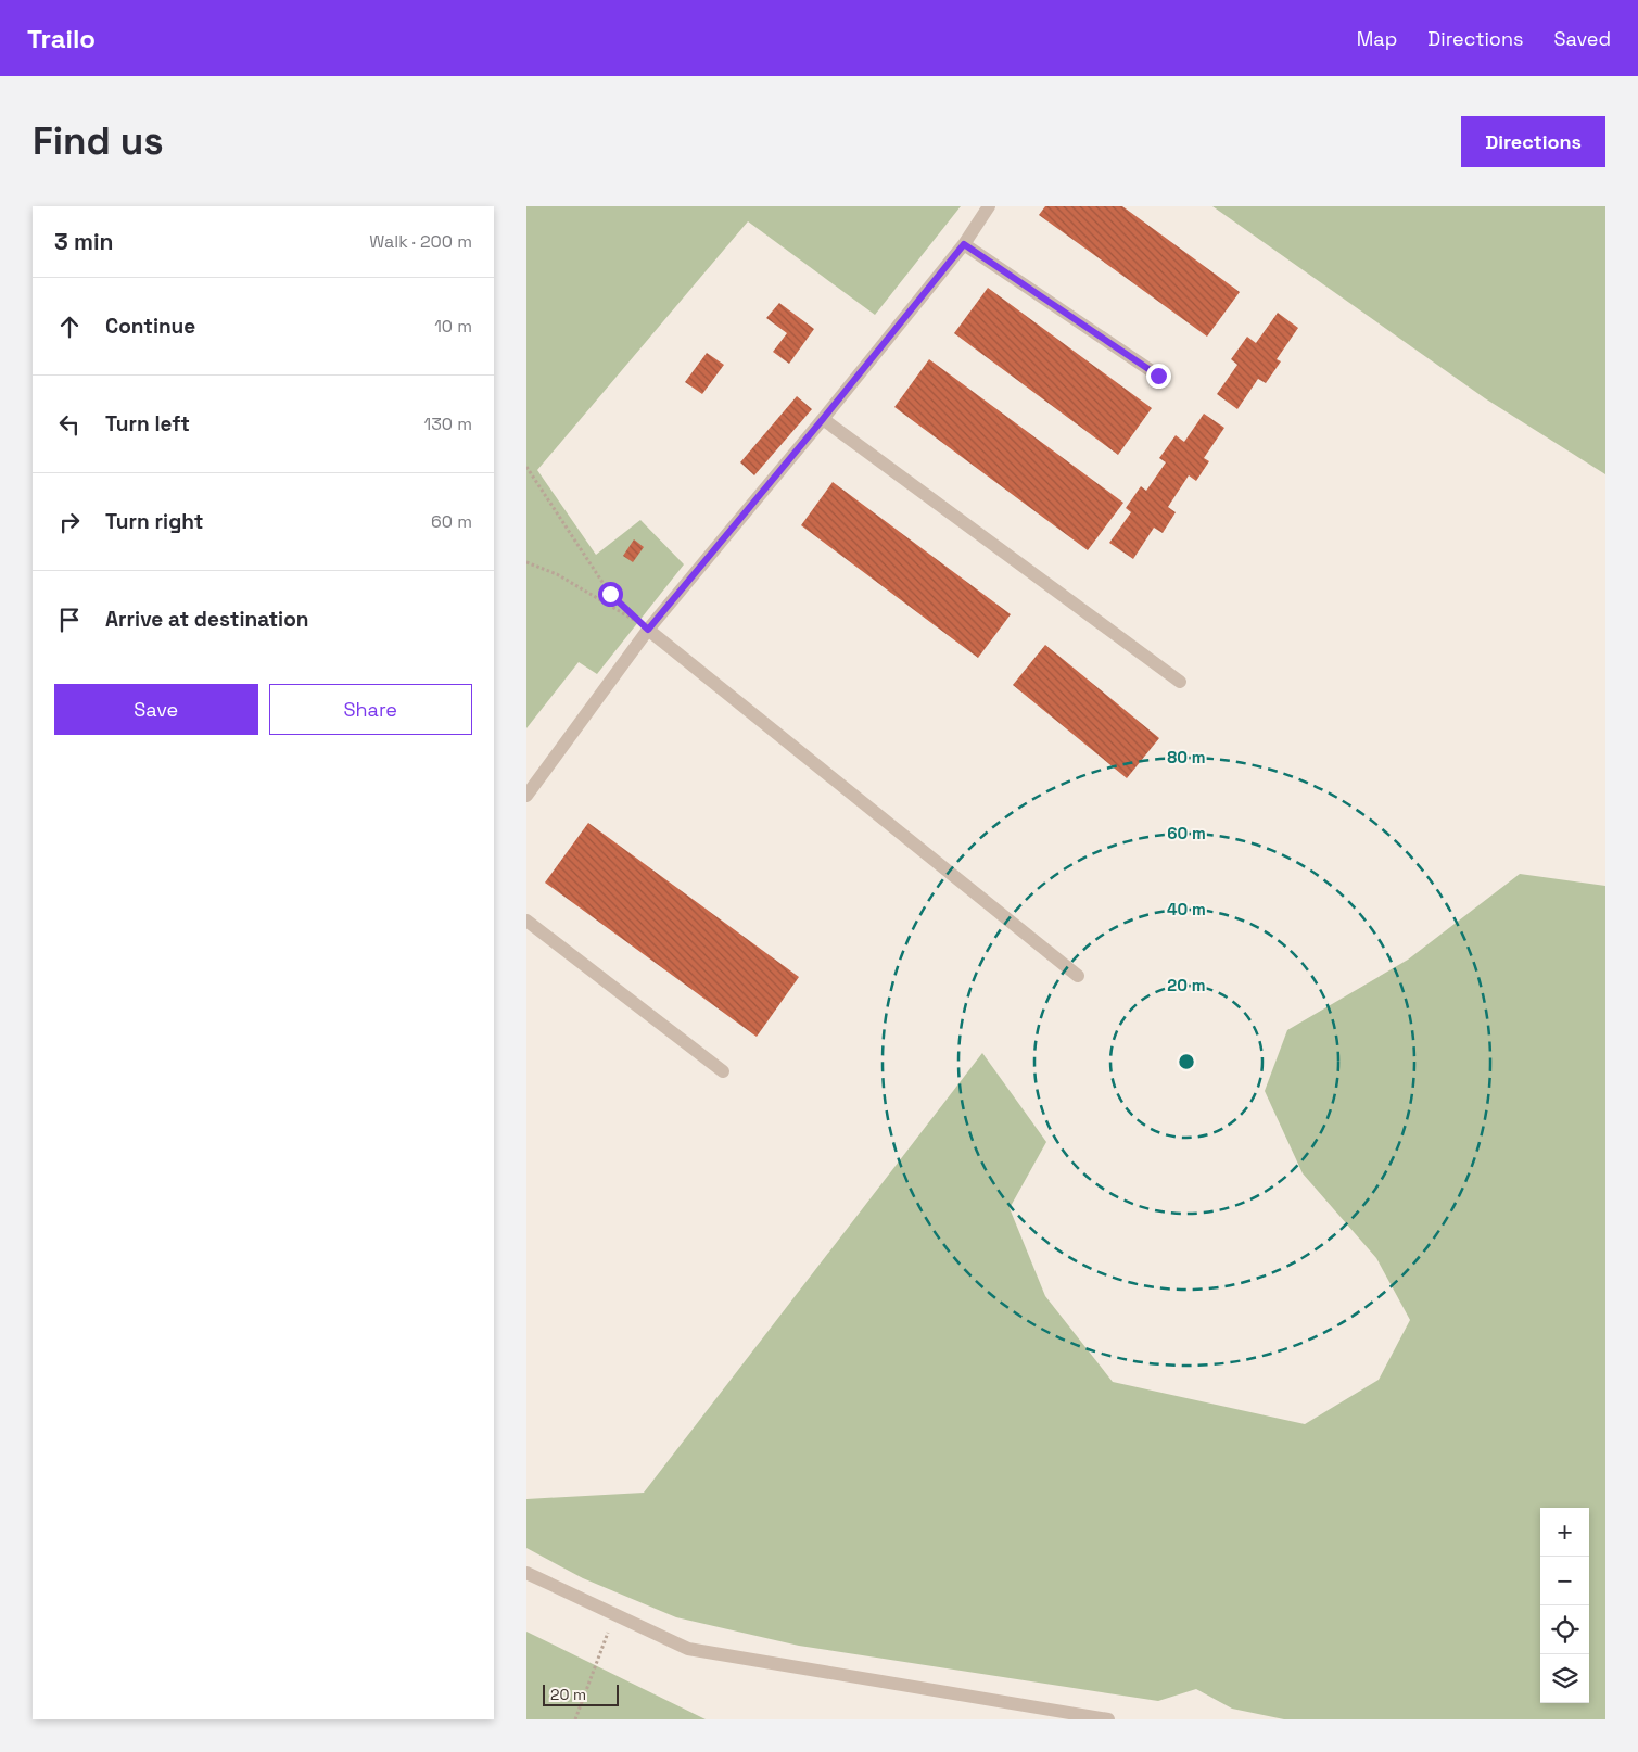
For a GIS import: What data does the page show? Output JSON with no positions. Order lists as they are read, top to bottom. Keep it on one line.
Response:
{"scale_bar":"20 m","page":{"header":"Trailo","nav":["Map","Directions","Saved"],"buttons":["Directions",["Save","Share"]],"title":"Find us","heading":["3 min","Walk · 200 m"],"list":[["Continue","10 m"],["Turn left","130 m"],["Turn right","60 m"],"Arrive at destination"],"map_buttons":["+","−"],"scale":"20 m"},"rings":["80 m","60 m","40 m","20 m"]}
